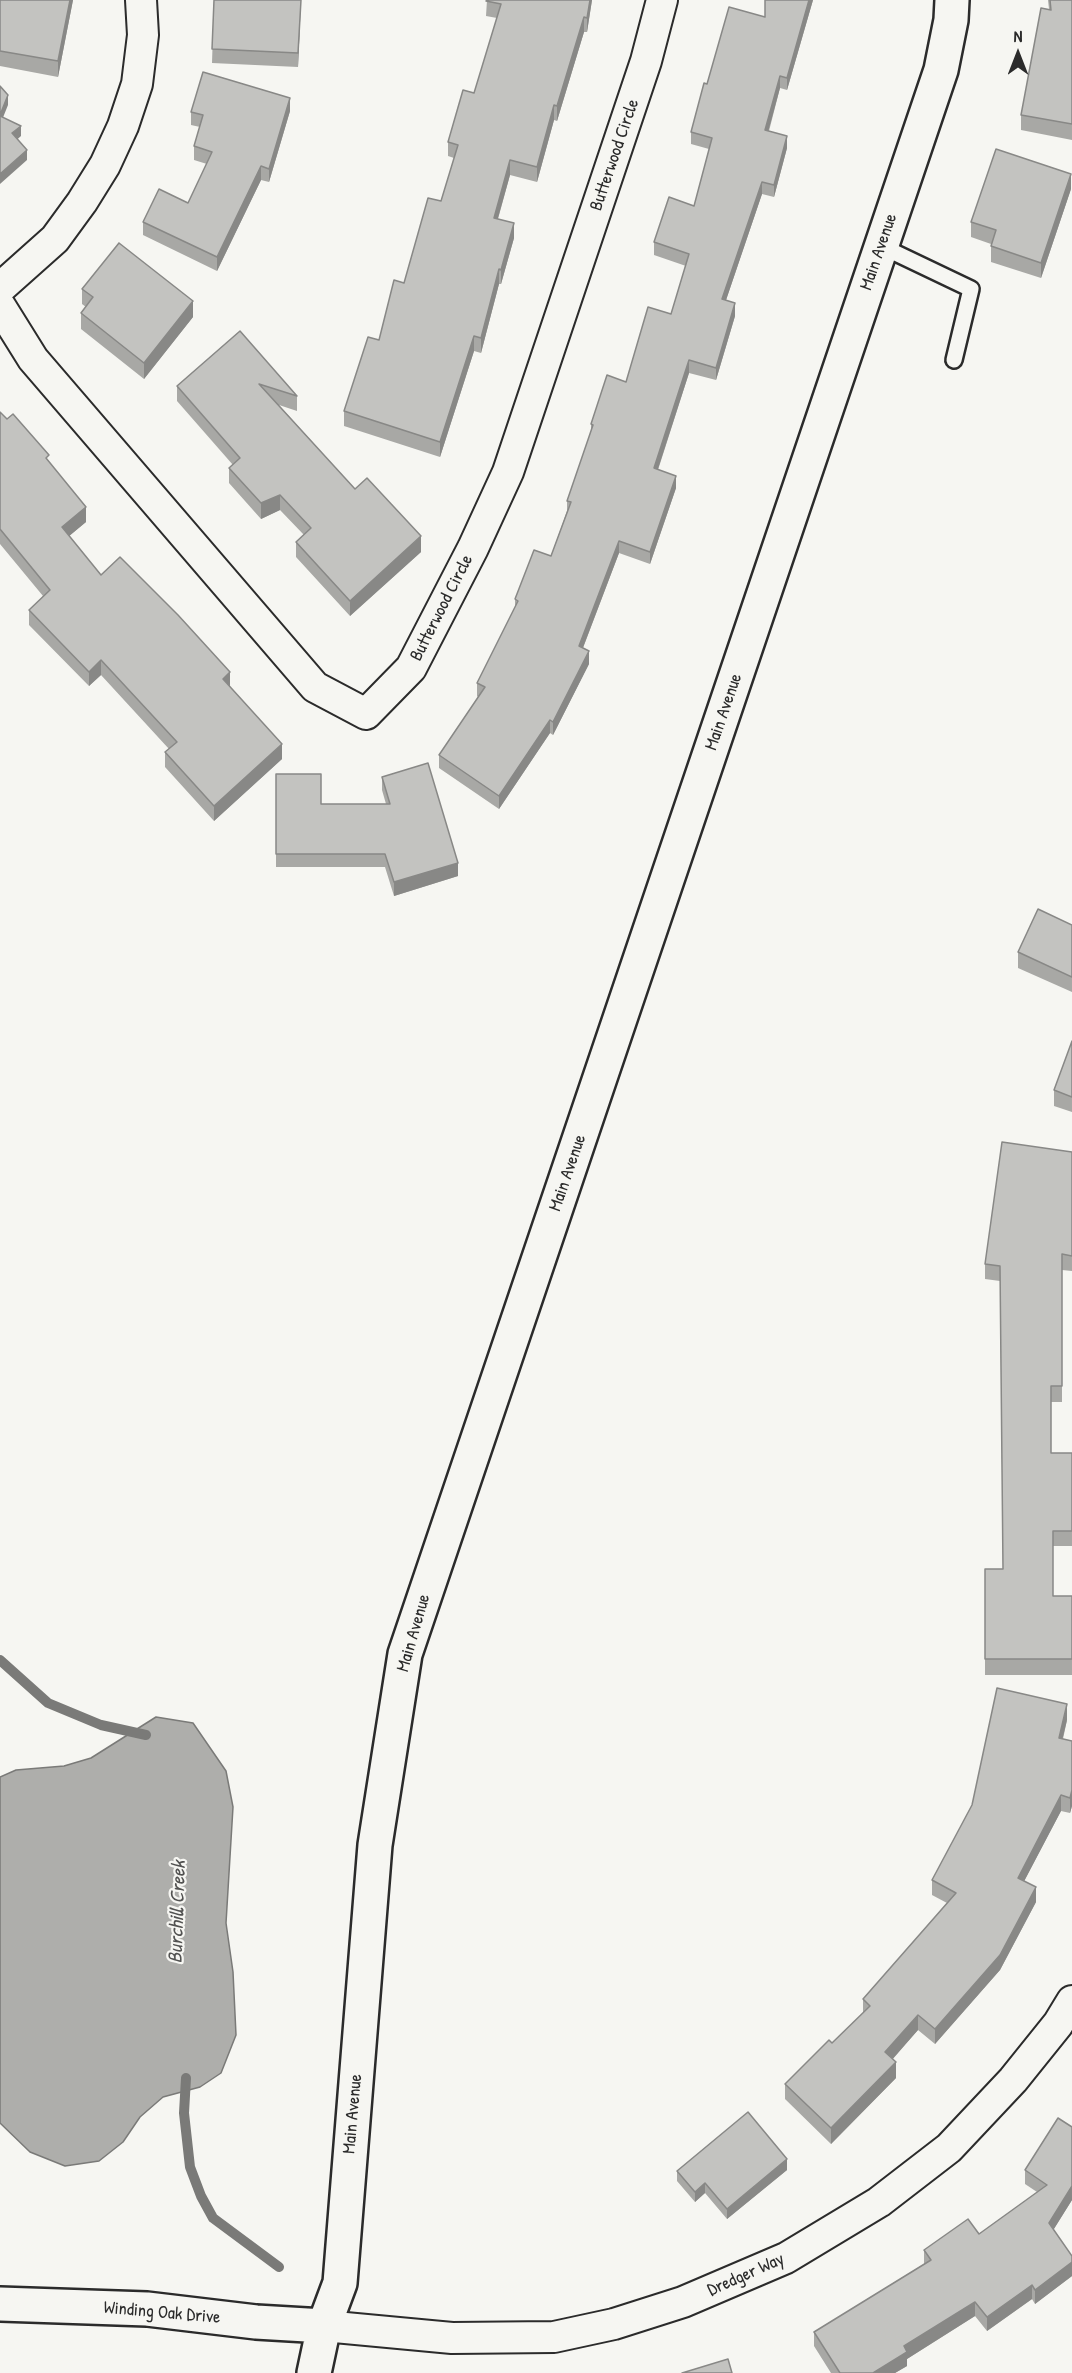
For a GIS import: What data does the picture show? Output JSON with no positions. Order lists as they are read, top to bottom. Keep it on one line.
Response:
{"streets":{"street":["Butterwood Circle","Main Avenue","Dredger Way","Winding Oak Drive"]},"crossings":[["Main Avenue","Dredger Way"],["Main Avenue","Winding Oak Drive"],["Dredger Way","Winding Oak Drive"]],"water":["Burchill Creek"],"north":"top"}
